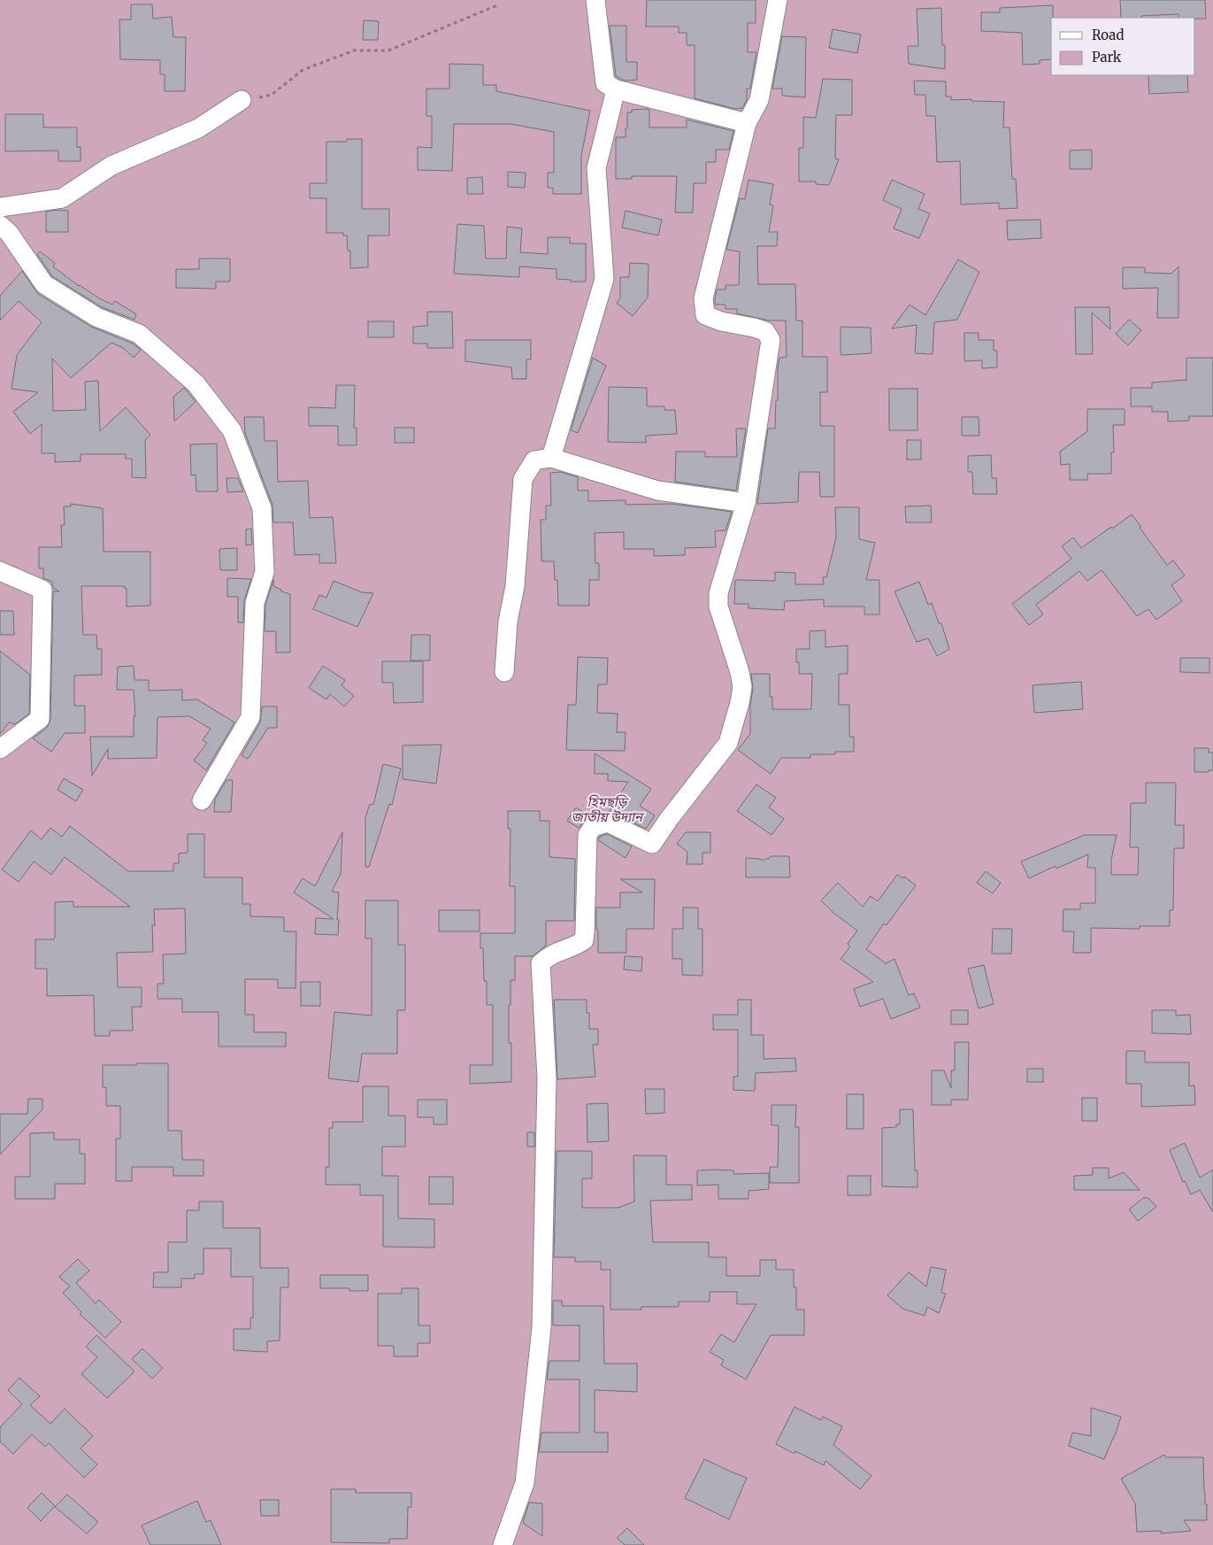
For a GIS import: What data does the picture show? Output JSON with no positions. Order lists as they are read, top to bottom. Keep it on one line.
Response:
{"parks":["হিমছড়ি জাতীয় উদ্যান"],"legend":["Road","Park"]}
